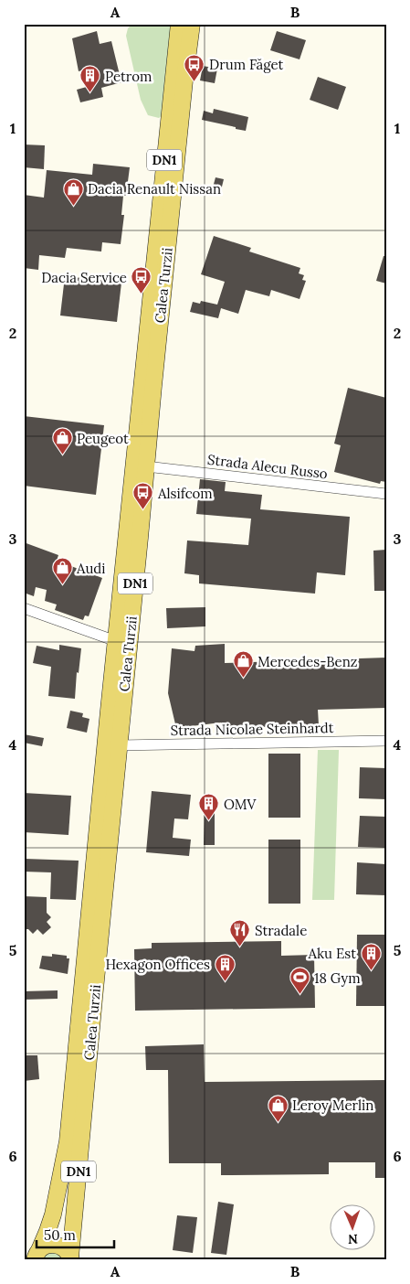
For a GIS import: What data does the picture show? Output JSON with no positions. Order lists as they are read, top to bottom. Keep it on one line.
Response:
{"streets":{"main road":["DN1","Calea Turzii"],"street":["Strada Alecu Russo","Strada Nicolae Steinhardt"]},"crossings":[["Calea Turzii","Strada Alecu Russo"],["Calea Turzii","Strada Nicolae Steinhardt"]],"places":{"bus stop":["Drum Făget","Dacia Service","Alsifcom"],"building":["Petrom","OMV","Aku Est","Hexagon Offices"],"shop":["Dacia Renault Nissan","Peugeot","Audi","Mercedes-Benz","Leroy Merlin"],"restaurant":["Stradale"],"sports":["18 Gym"]},"scale_bar":"50 m","north":"bottom","grid":{"columns":["A","B"],"rows":["1","2","3","4","5","6"]}}
